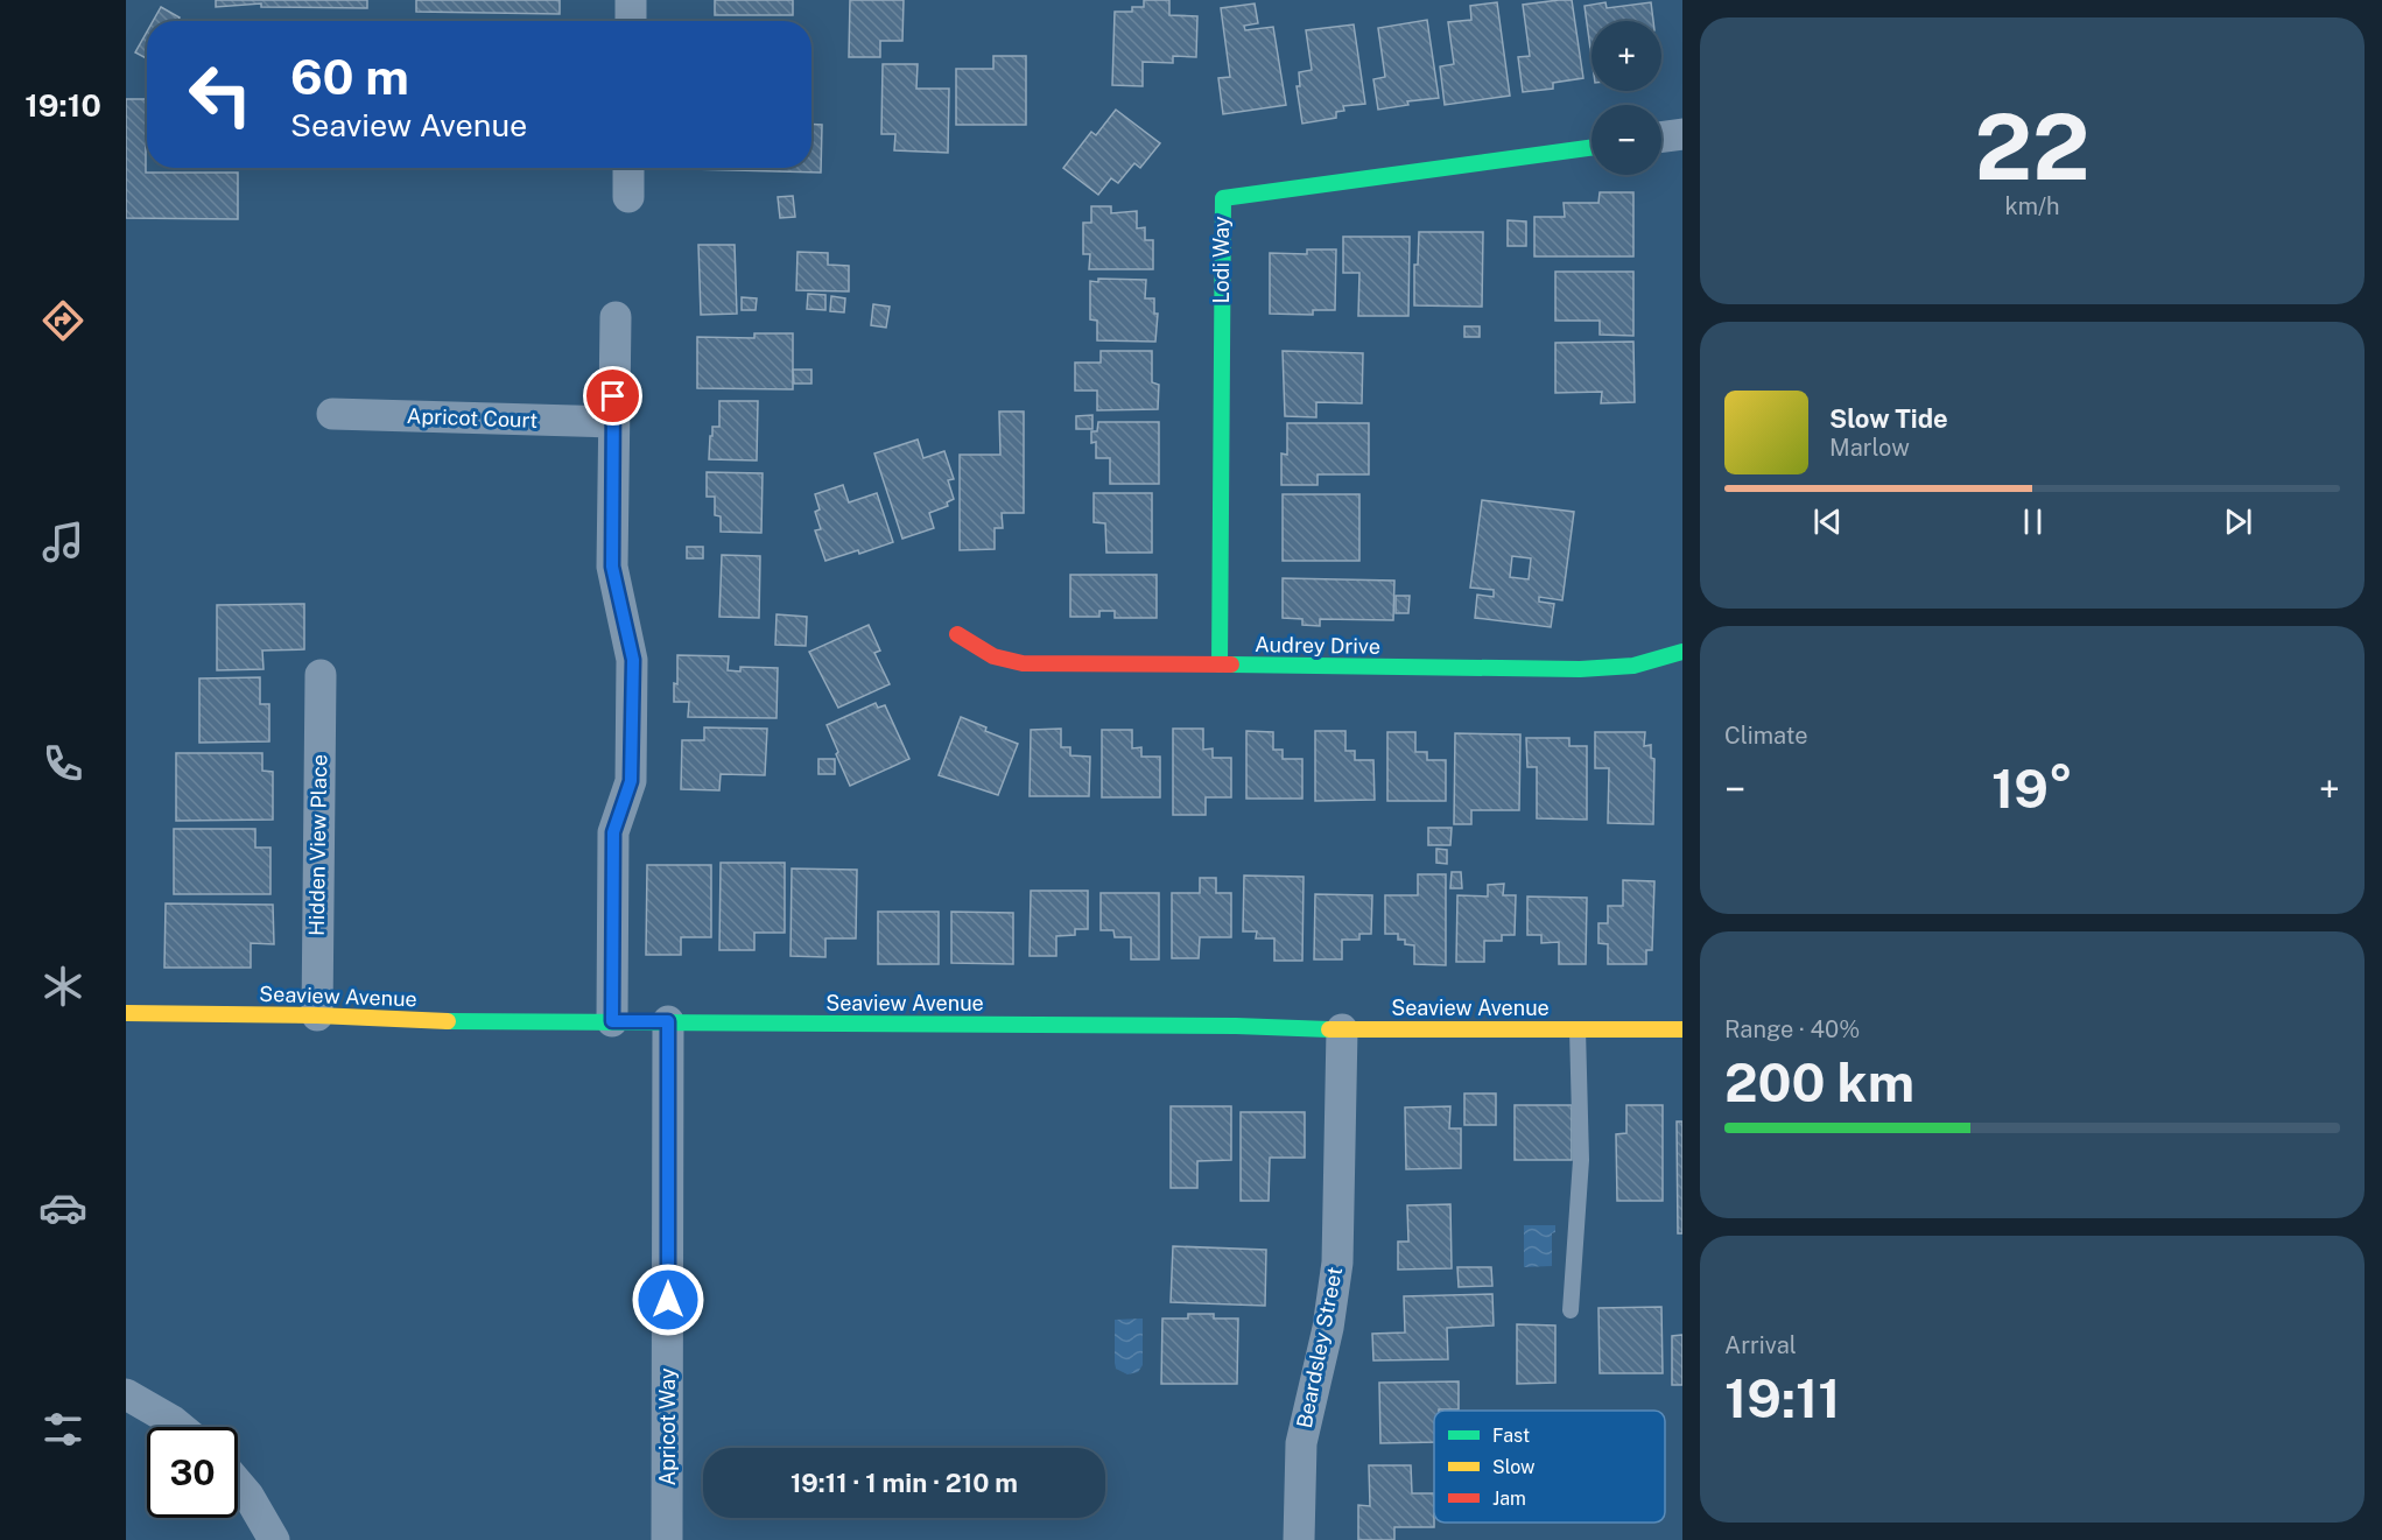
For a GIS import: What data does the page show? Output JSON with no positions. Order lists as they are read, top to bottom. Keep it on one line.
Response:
{"streets":{"street":["Lodi Way","Apricot Court","Audrey Drive","Hidden View Place","Seaview Avenue","Beardsley Street","Apricot Way"]},"crossings":[["Lodi Way","Audrey Drive"],["Hidden View Place","Seaview Avenue"],["Seaview Avenue","Beardsley Street"],["Seaview Avenue","Apricot Way"]],"legend":["Fast","Slow","Jam"],"page":{"tabs":"19:10","tile":[["22","km/h"],"Climate",["Range · 40%","200 km"],["Arrival","19:11"]],"map_buttons":["+","−"],"turn":["60 m","Seaview Avenue"],"song":["Slow Tide","Marlow"],"heat":["−","19°","+"],"limit":"30","trip":"19:11 · 1 min · 210 m"}}
